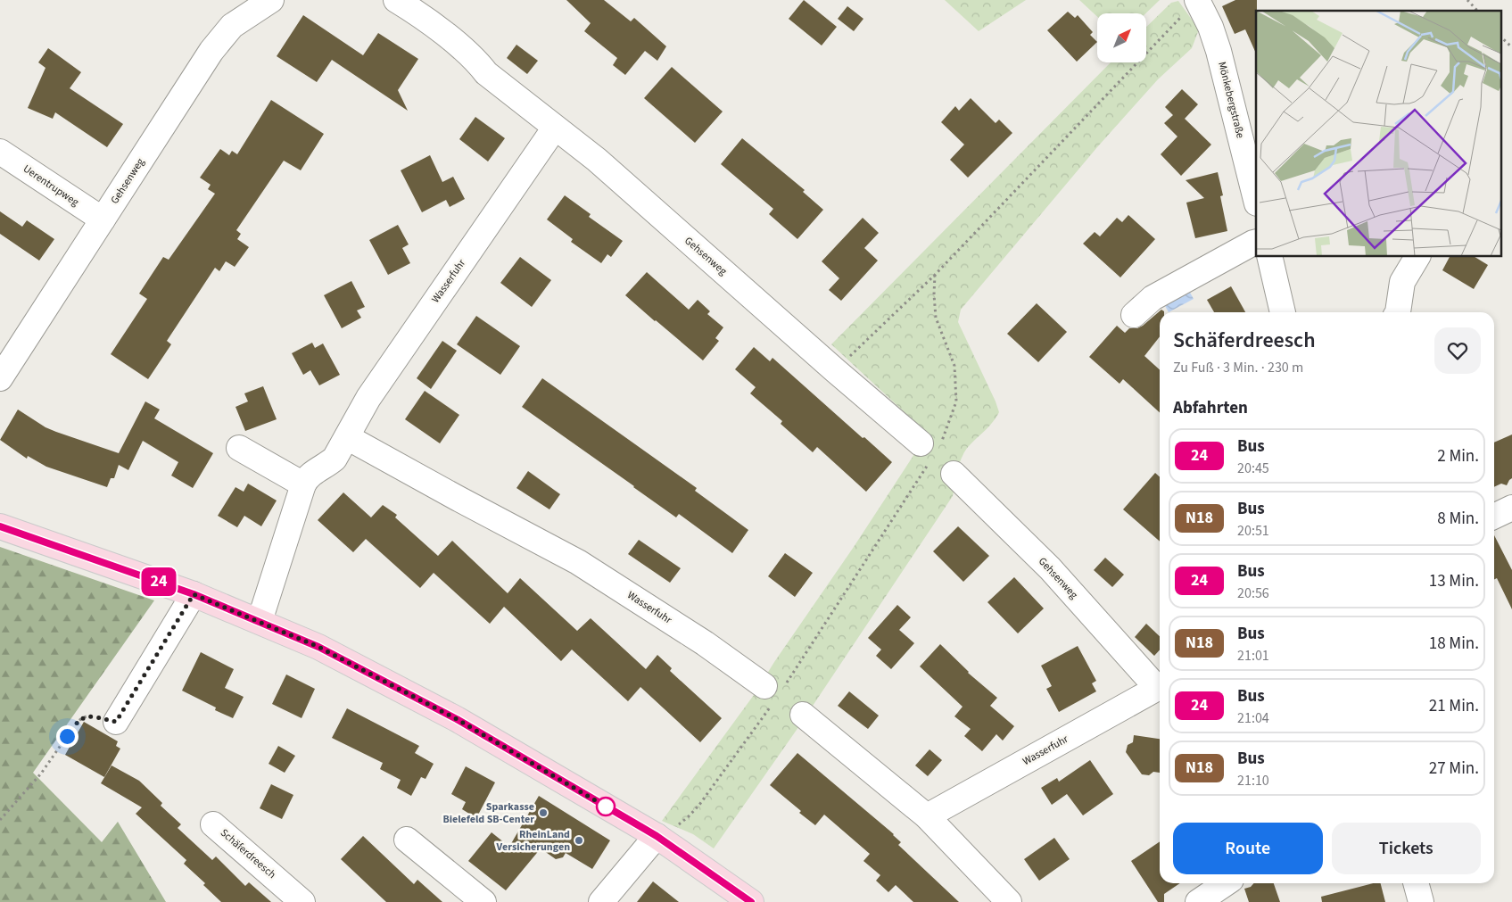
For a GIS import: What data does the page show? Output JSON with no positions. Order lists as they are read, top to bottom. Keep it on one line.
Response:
{"streets":{"street":["Mönkebergstraße","Gehsenweg","Uerentrupweg","Wasserfuhr","Schäferdreesch"]},"crossings":[["Gehsenweg","Uerentrupweg"],["Gehsenweg","Wasserfuhr"]],"places":["Sparkasse Bielefeld SB-Center","RheinLand Versicherungen"],"lines":["bus line 24"],"north":"top right","page":{"on_map":"24","heading":[["Schäferdreesch","Zu Fuß · 3 Min. · 230 m"],"Abfahrten"],"list":[{"mark":"24","name":"Bus","note":"20:45","value":"2 Min."},{"mark":"N18","name":"Bus","note":"20:51","value":"8 Min."},{"mark":"24","name":"Bus","note":"20:56","value":"13 Min."},{"mark":"N18","name":"Bus","note":"21:01","value":"18 Min."},{"mark":"24","name":"Bus","note":"21:04","value":"21 Min."},{"mark":"N18","name":"Bus","note":"21:10","value":"27 Min."}],"buttons":["Route","Tickets"]}}
